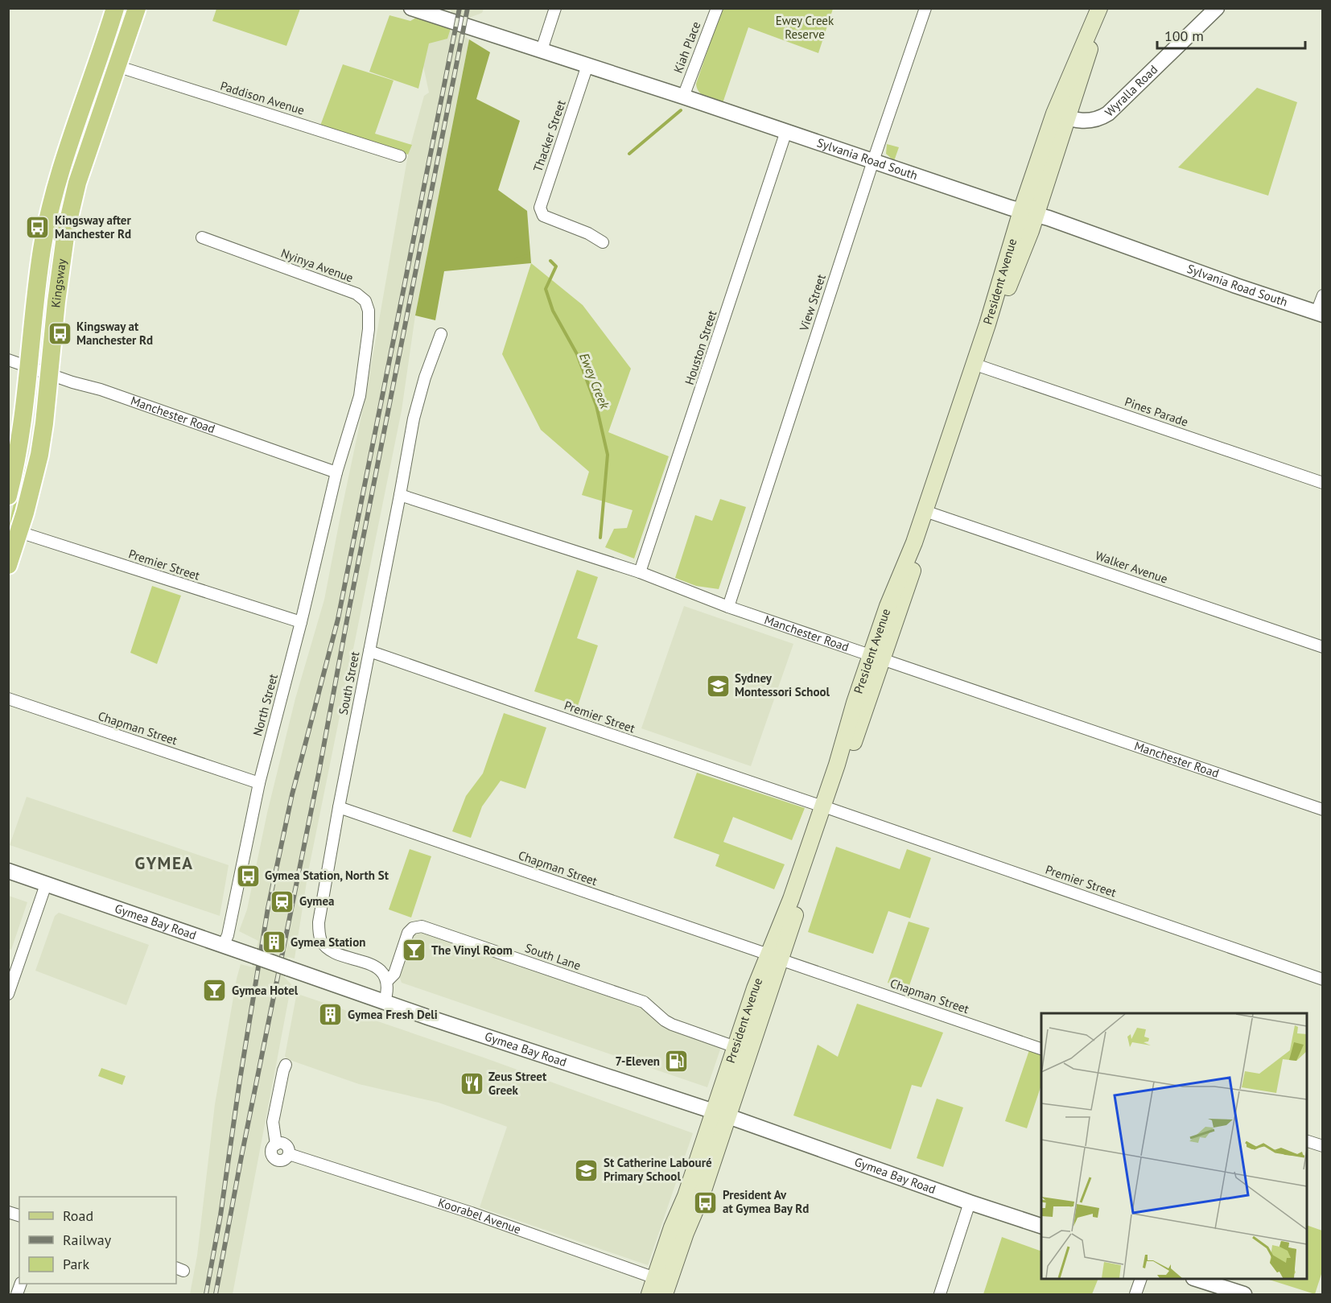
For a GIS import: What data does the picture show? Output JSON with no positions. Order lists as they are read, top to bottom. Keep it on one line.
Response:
{"streets":{"main road":["President Avenue","Kingsway"],"street":["Kiah Place","Wyralla Road","Paddison Avenue","Thacker Street","Sylvania Road South","Nyinya Avenue","View Street","Houston Street","Pines Parade","Manchester Road","Premier Street","Walker Avenue","South Street","North Street","Chapman Street","Gymea Bay Road","South Lane","Koorabel Avenue"]},"crossings":[["Kiah Place","Sylvania Road South"],["Wyralla Road","President Avenue"],["Paddison Avenue","Kingsway"],["Thacker Street","Sylvania Road South"],["Sylvania Road South","President Avenue"],["Sylvania Road South","View Street"],["Sylvania Road South","Houston Street"],["Nyinya Avenue","Manchester Road"],["Nyinya Avenue","North Street"],["President Avenue","Pines Parade"],["President Avenue","Manchester Road"],["President Avenue","Premier Street"],["President Avenue","Walker Avenue"],["President Avenue","Chapman Street"],["President Avenue","Gymea Bay Road"],["President Avenue","South Lane"],["President Avenue","Koorabel Avenue"],["Kingsway","Manchester Road"],["Kingsway","Premier Street"],["View Street","Manchester Road"],["Houston Street","Manchester Road"],["Manchester Road","South Street"],["Manchester Road","North Street"],["Premier Street","South Street"],["Premier Street","North Street"],["South Street","Chapman Street"],["South Street","South Lane"],["North Street","Chapman Street"],["North Street","Gymea Bay Road"]],"districts":["GYMEA"],"water":["Ewey Creek"],"parks":["Ewey Creek Reserve"],"places":{"bus stop":["Kingsway after Manchester Rd","Kingsway at Manchester Rd","Gymea Station, North St","President Av at Gymea Bay Rd"],"school or university":["Sydney Montessori School","St Catherine Labouré Primary School"],"station":["Gymea"],"building":["Gymea Station","Gymea Fresh Deli"],"bar":["The Vinyl Room","Gymea Hotel"],"fuel station":["7-Eleven"],"restaurant":["Zeus Street Greek"]},"legend":["Road","Railway","Park"],"scale_bar":"100 m"}
